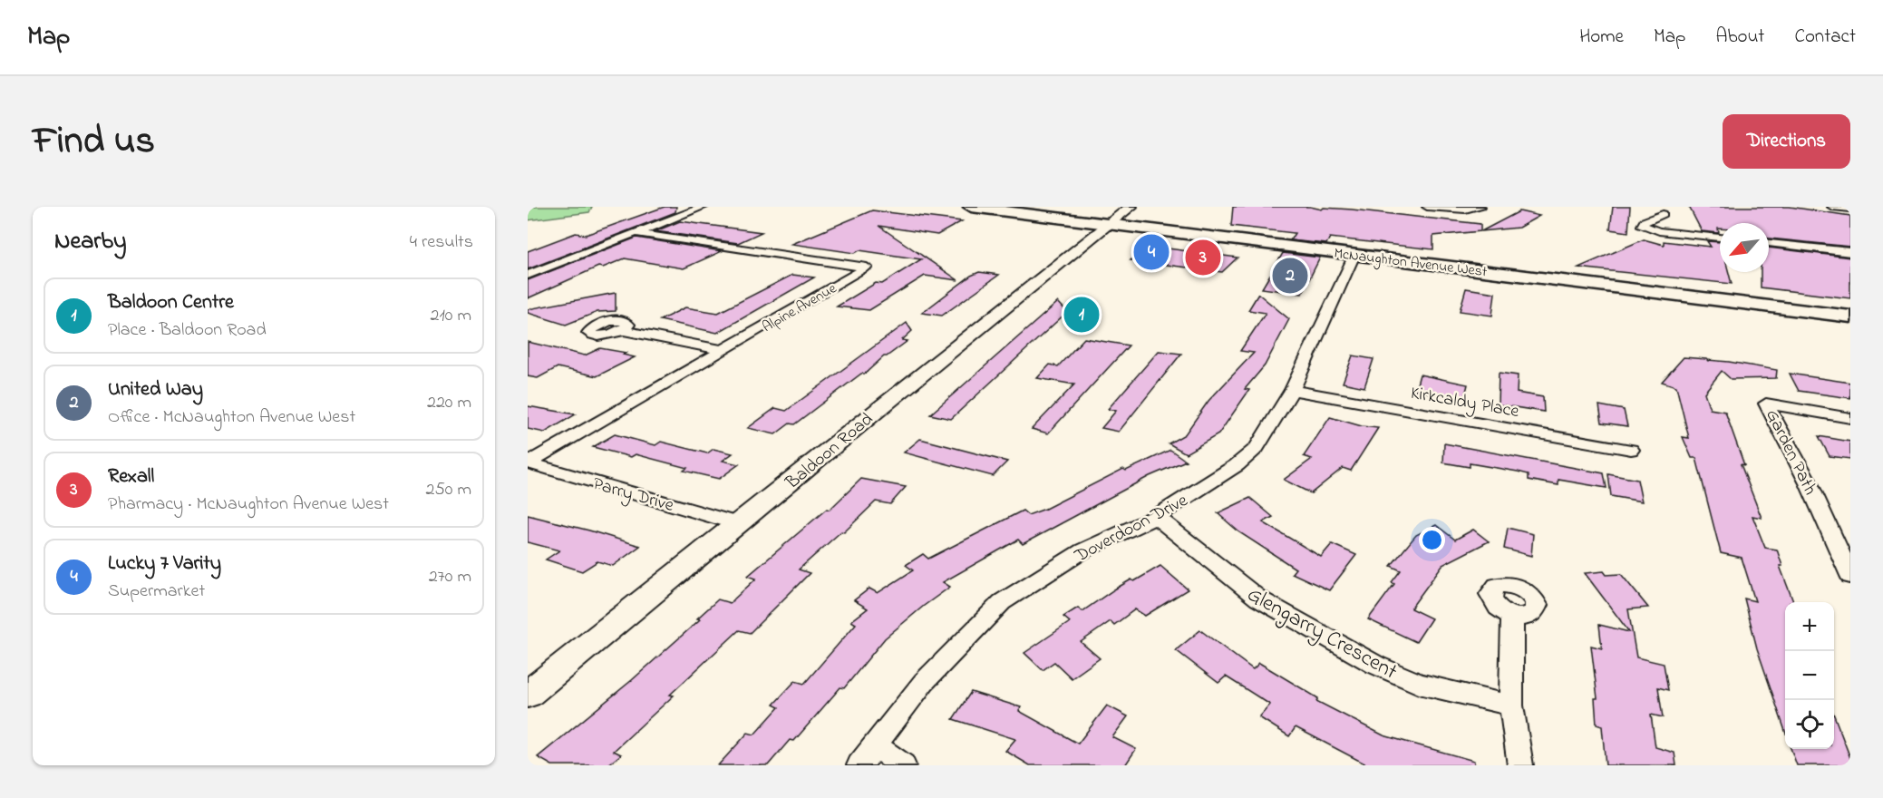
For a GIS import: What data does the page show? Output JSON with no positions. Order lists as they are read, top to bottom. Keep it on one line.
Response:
{"streets":{"main road":["McNaughton Avenue West"],"street":["Alpine Avenue","Kirkcaldy Place","Baldoon Road","Garden Path","Parry Drive","Doverdoon Drive","Glengarry Crescent"]},"crossings":[["McNaughton Avenue West","Baldoon Road"],["McNaughton Avenue West","Doverdoon Drive"],["Alpine Avenue","Parry Drive"],["Kirkcaldy Place","Doverdoon Drive"],["Baldoon Road","Parry Drive"],["Doverdoon Drive","Glengarry Crescent"]],"north":"bottom left","page":{"header":"Map","nav":["Home","Map","About","Contact"],"title":"Find us","buttons":"Directions","heading":["Nearby","4 results"],"pins":["4","3","2","1"],"list":[{"mark":"1","name":"Baldoon Centre","note":"Place · Baldoon Road","value":"210 m"},{"mark":"2","name":"United Way","note":"Office · McNaughton Avenue West","value":"220 m"},{"mark":"3","name":"Rexall","note":"Pharmacy · McNaughton Avenue West","value":"250 m"},{"mark":"4","name":"Lucky 7 Varity","note":"Supermarket","value":"270 m"}],"map_buttons":["+","−"]}}
